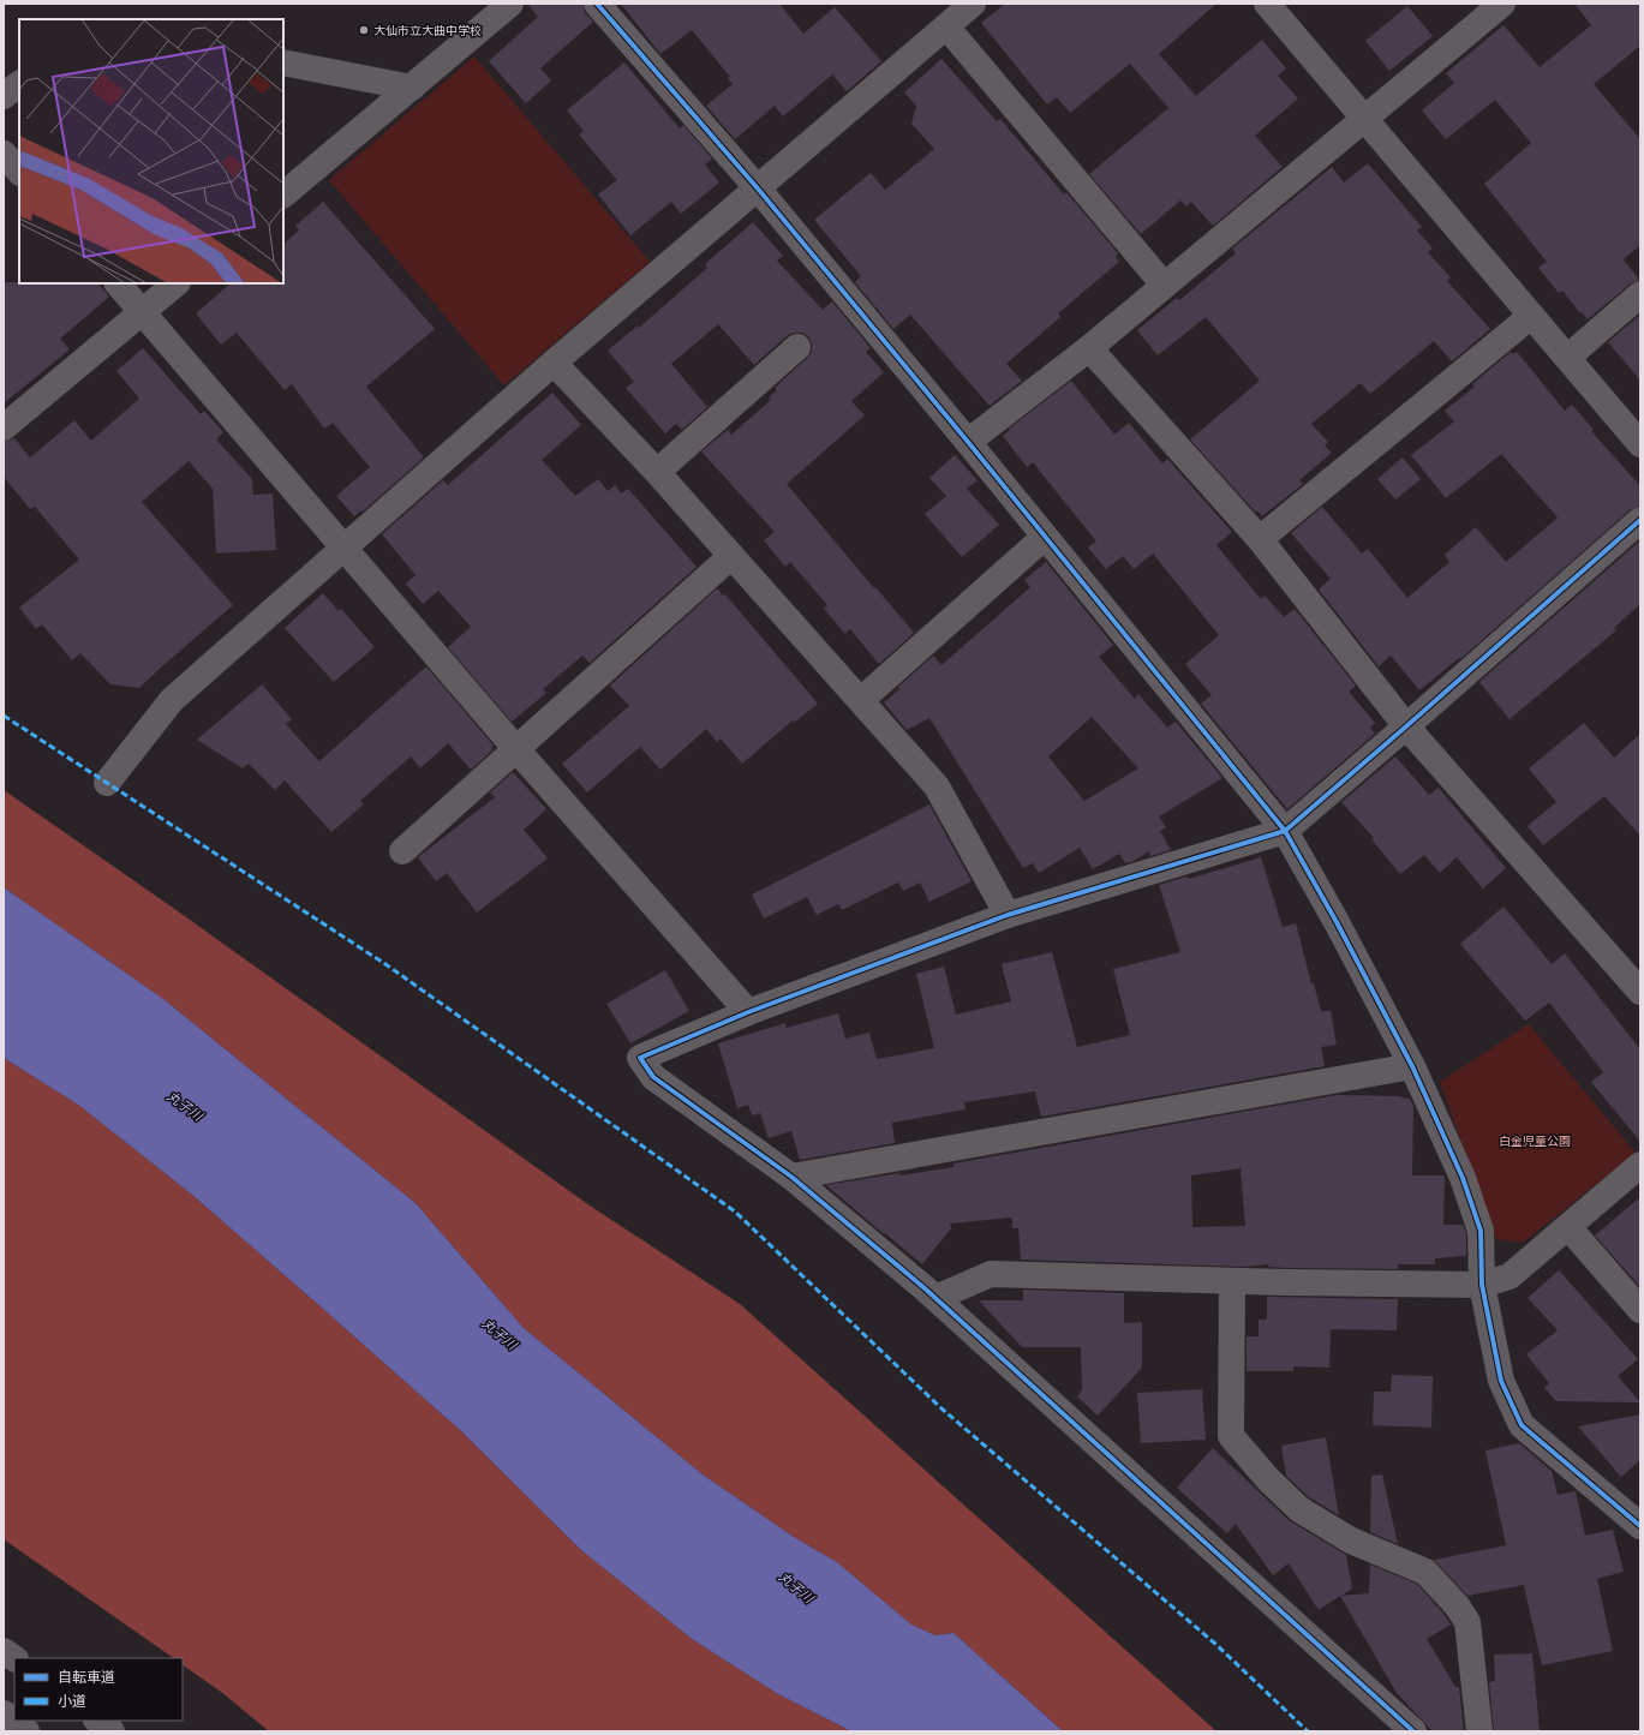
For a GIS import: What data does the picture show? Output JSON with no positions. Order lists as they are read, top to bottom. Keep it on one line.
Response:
{"water":["丸子川"],"parks":["白金児童公園"],"places":["大仙市立大曲中学校"],"legend":["自転車道","小道"]}
